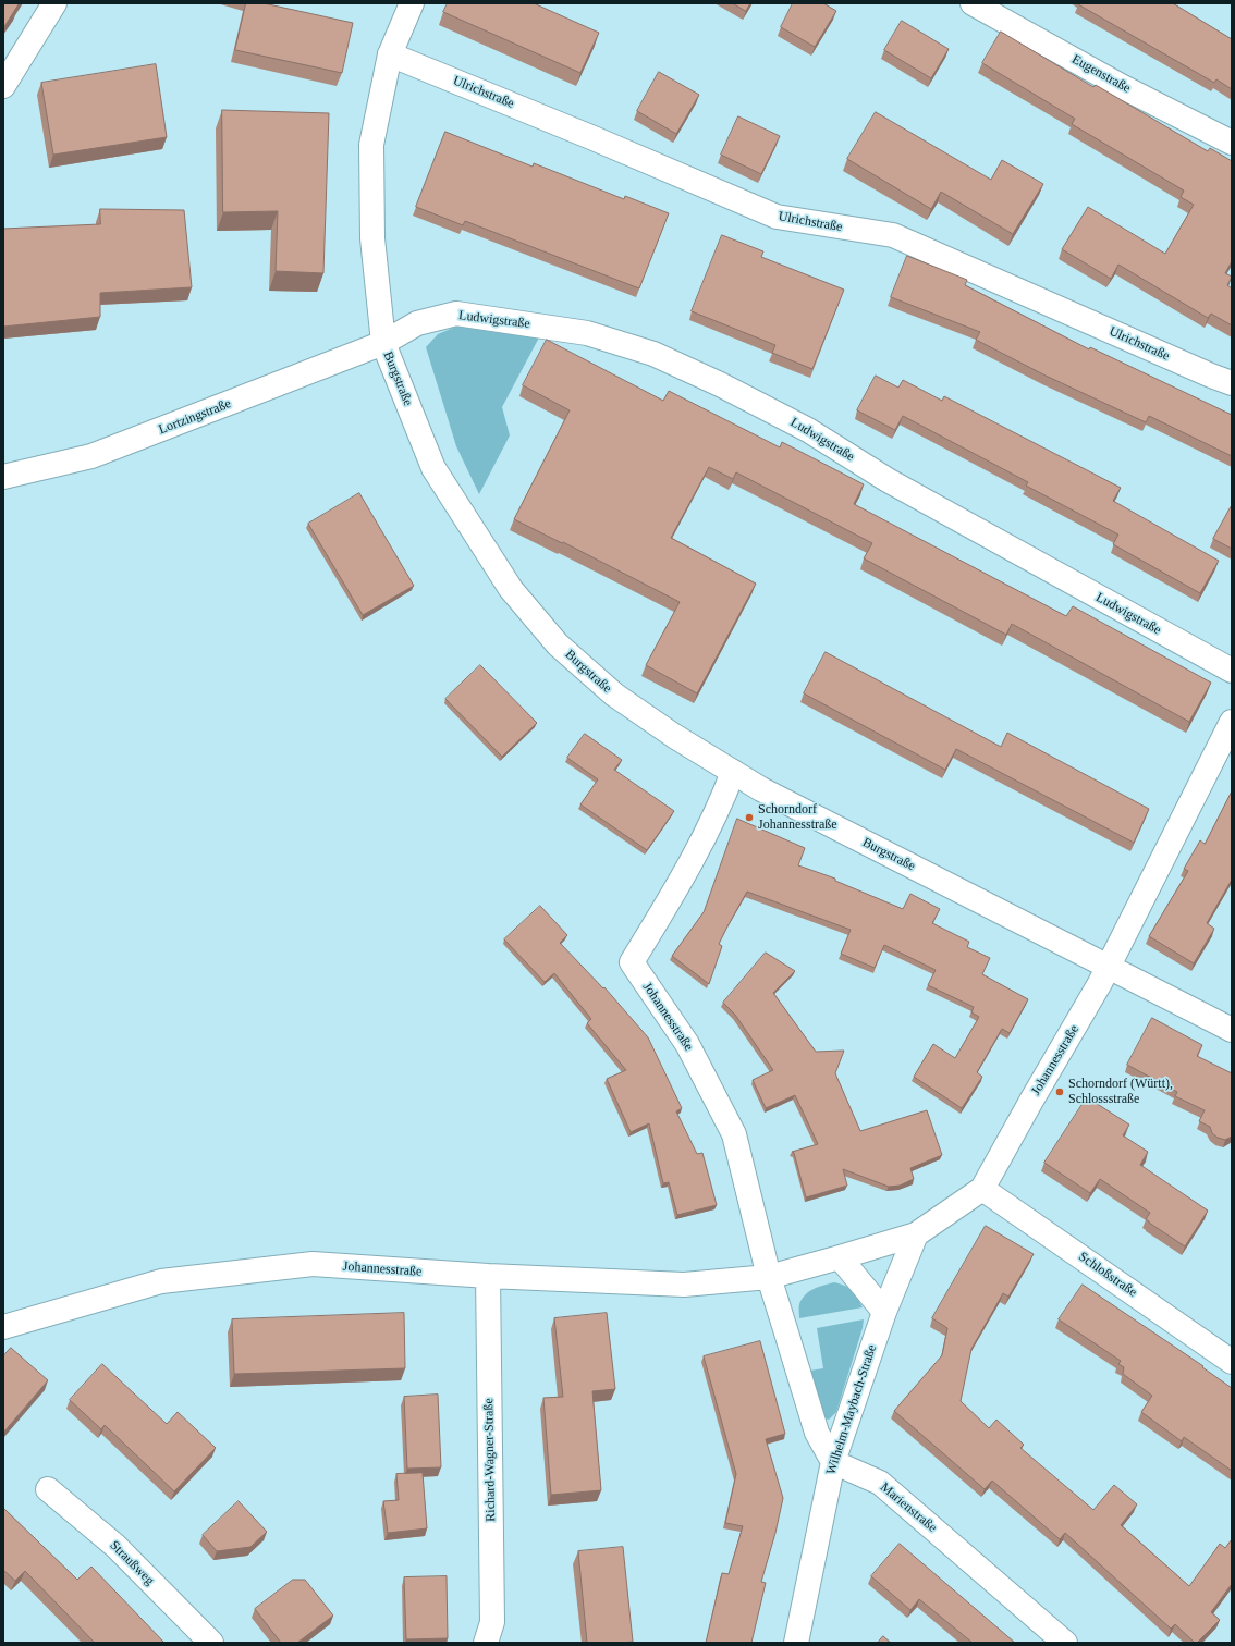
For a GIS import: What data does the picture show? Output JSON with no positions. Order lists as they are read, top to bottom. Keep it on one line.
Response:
{"streets":{"street":["Eugenstraße","Ulrichstraße","Ludwigstraße","Burgstraße","Lortzingstraße","Johannesstraße","Schloßstraße","Wilhelm-Maybach-Straße","Richard-Wagner-Straße","Marienstraße","Straußweg"]},"crossings":[["Ulrichstraße","Burgstraße"],["Ludwigstraße","Burgstraße"],["Ludwigstraße","Lortzingstraße"],["Burgstraße","Lortzingstraße"],["Burgstraße","Johannesstraße"],["Johannesstraße","Schloßstraße"],["Johannesstraße","Wilhelm-Maybach-Straße"],["Johannesstraße","Richard-Wagner-Straße"],["Wilhelm-Maybach-Straße","Marienstraße"]],"places":["Schorndorf Johannesstraße","Schorndorf (Württ), Schlossstraße"]}
